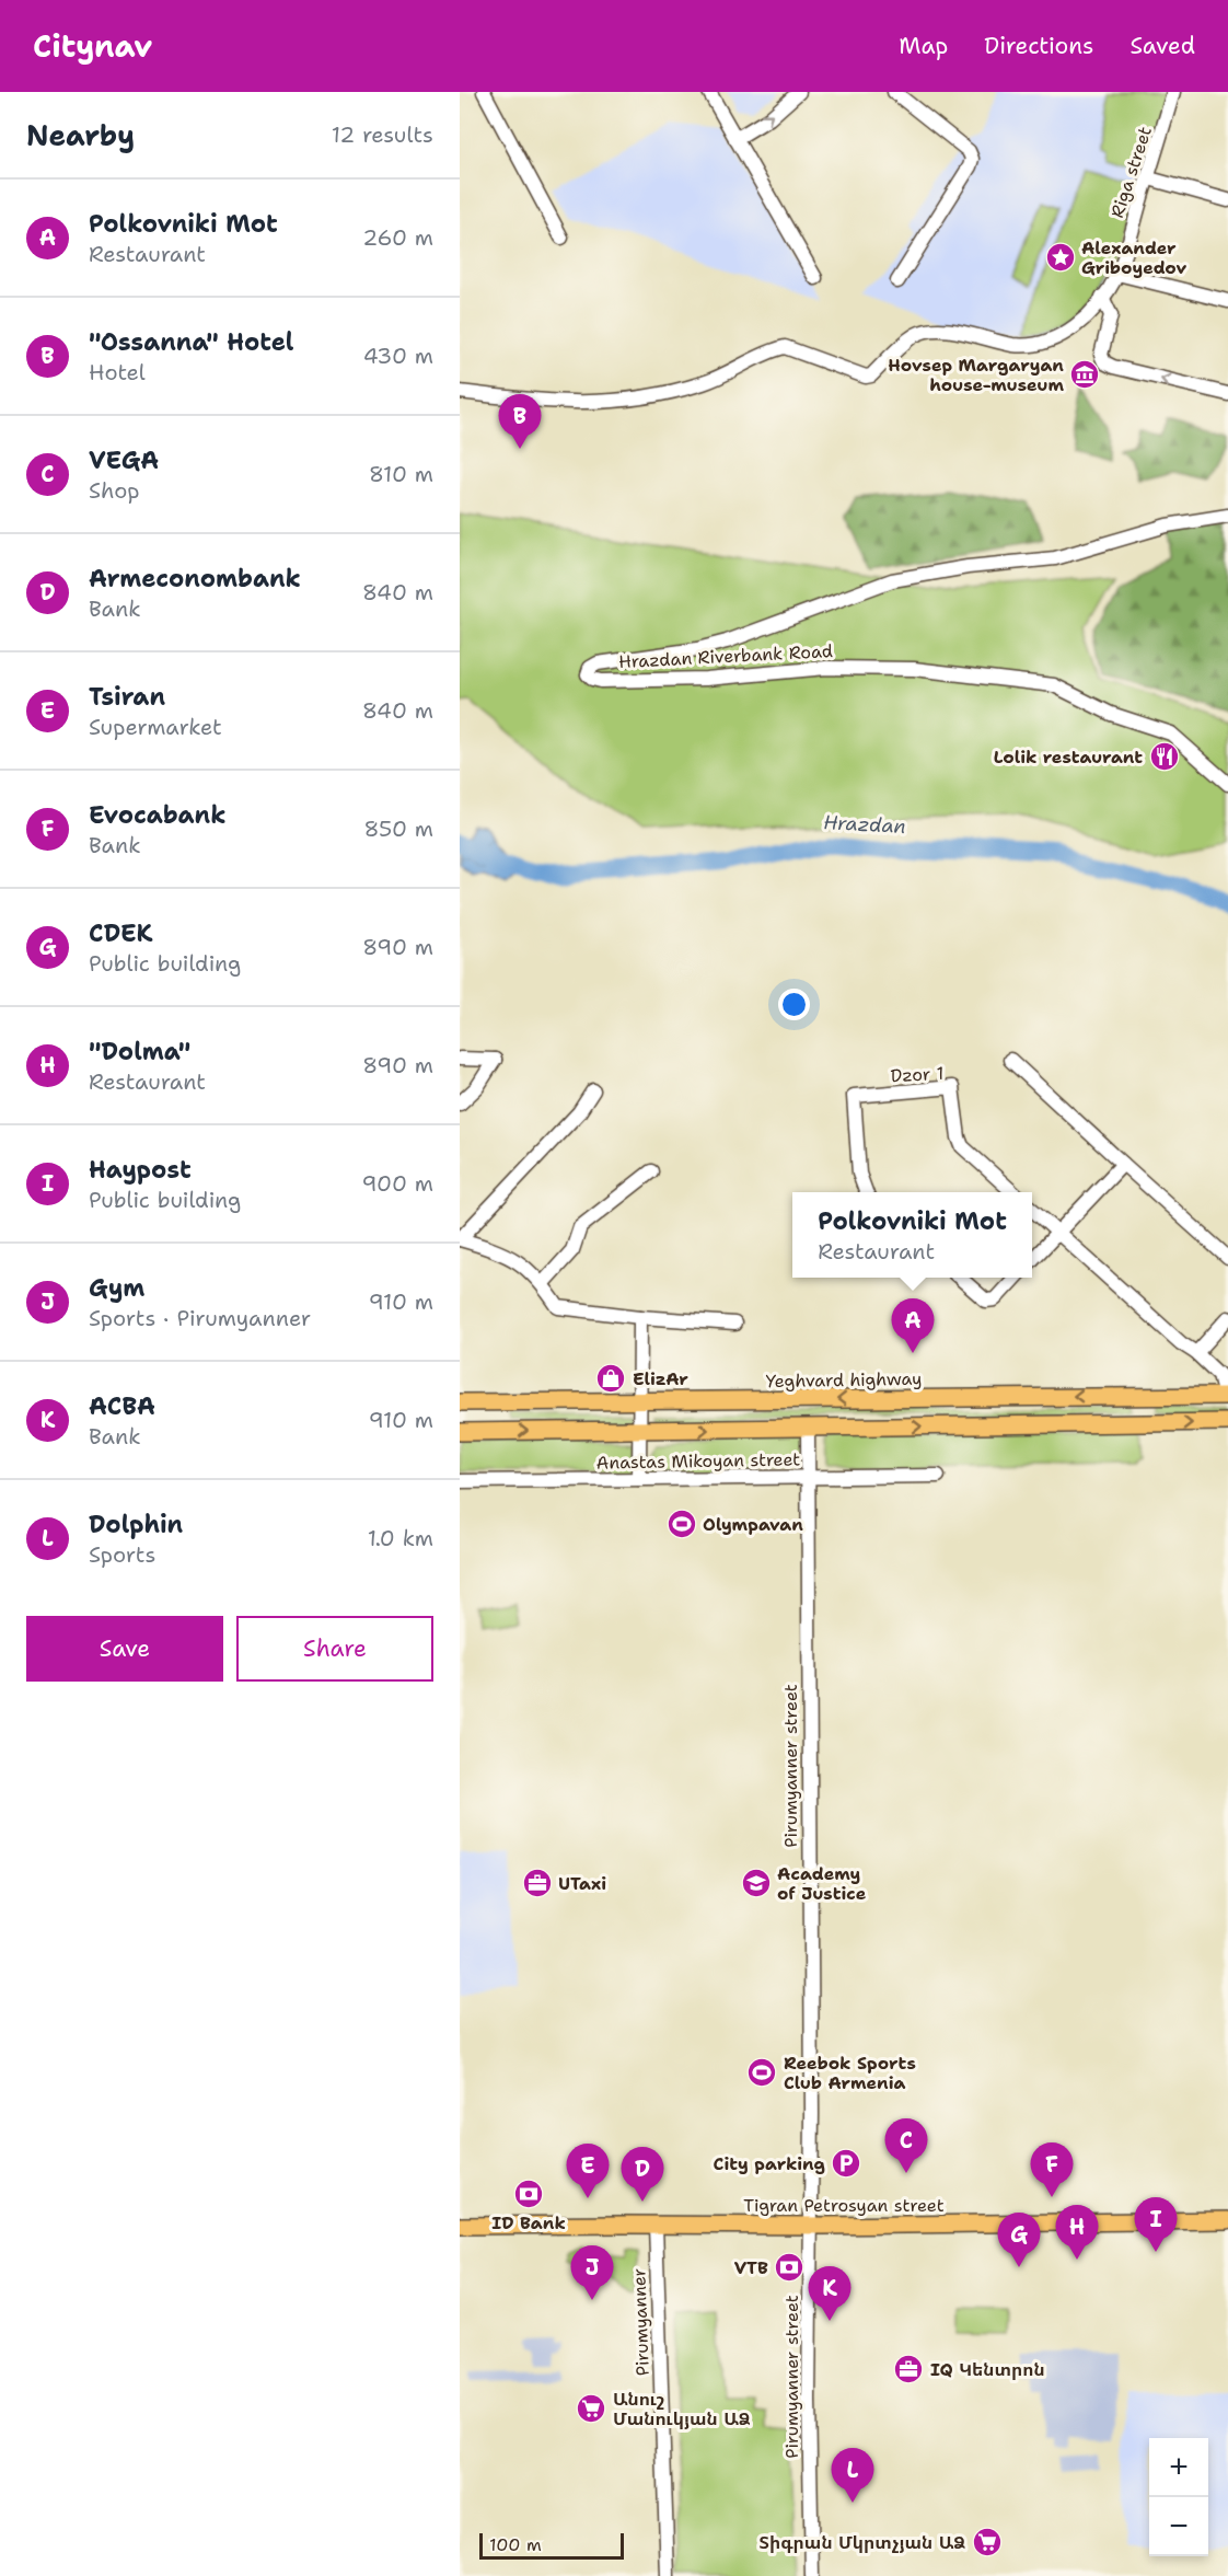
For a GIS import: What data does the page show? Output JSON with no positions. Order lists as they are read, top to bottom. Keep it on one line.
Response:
{"streets":{"main road":["Yeghvard highway","Tigran Petrosyan street"],"street":["Riga street","Hrazdan Riverbank Road","Dzor 1","Anastas Mikoyan street","Pirumyanner street","Pirumyanner"]},"crossings":[["Anastas Mikoyan street","Pirumyanner street"],["Pirumyanner street","Tigran Petrosyan street"],["Tigran Petrosyan street","Pirumyanner"]],"water":["Hrazdan"],"places":{"place":["Alexander Griboyedov"],"museum":["Hovsep Margaryan house-museum"],"restaurant":["Lolik restaurant"],"shop":["ElizAr"],"sports":["Olympavan","Reebok Sports Club Armenia"],"office":["UTaxi","IQ Կենտրոն"],"school or university":["Academy of Justice"],"parking":["City parking"],"bank":["ID Bank","VTB"],"supermarket":["Անուշ Մանուկյան ԱՁ","Տիգրան Մկրտչյան ԱՁ"]},"scale_bar":"100 m","page":{"header":"Citynav","nav":["Map","Directions","Saved"],"heading":["Nearby","12 results"],"list":[{"mark":"A","name":"Polkovniki Mot","note":"Restaurant","value":"260 m"},{"mark":"B","name":"\"Ossanna\" Hotel","note":"Hotel","value":"430 m"},{"mark":"C","name":"VEGA","note":"Shop","value":"810 m"},{"mark":"D","name":"Armeconombank","note":"Bank","value":"840 m"},{"mark":"E","name":"Tsiran","note":"Supermarket","value":"840 m"},{"mark":"F","name":"Evocabank","note":"Bank","value":"850 m"},{"mark":"G","name":"CDEK","note":"Public building","value":"890 m"},{"mark":"H","name":"\"Dolma\"","note":"Restaurant","value":"890 m"},{"mark":"I","name":"Haypost","note":"Public building","value":"900 m"},{"mark":"J","name":"Gym","note":"Sports · Pirumyanner","value":"910 m"},{"mark":"K","name":"ACBA","note":"Bank","value":"910 m"},{"mark":"L","name":"Dolphin","note":"Sports","value":"1.0 km"}],"pins":["B","A","C","F","E","D","I","H","G","J","K","L"],"popup":["Polkovniki Mot","Restaurant"],"buttons":["Save","Share"],"map_buttons":["+","−"],"scale":"100 m"}}
